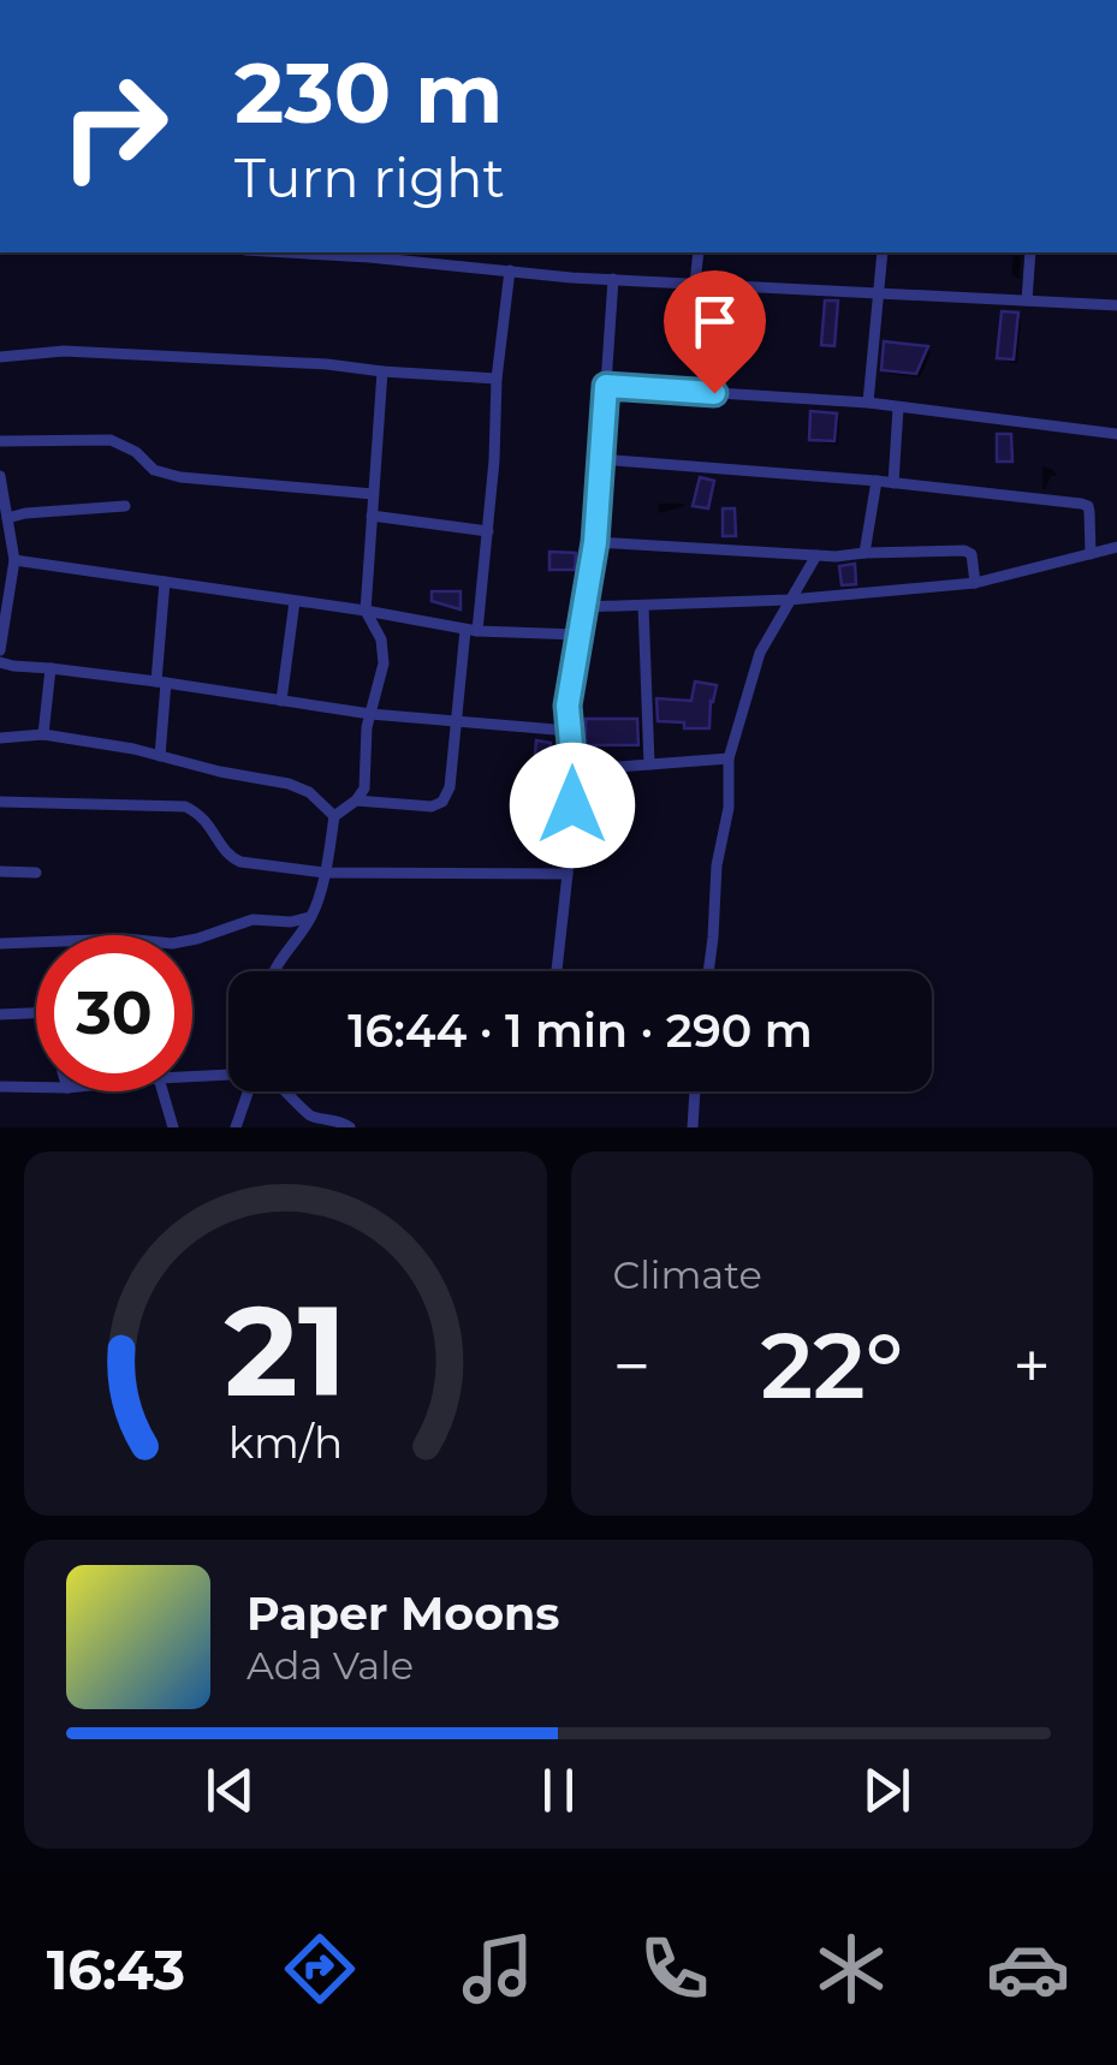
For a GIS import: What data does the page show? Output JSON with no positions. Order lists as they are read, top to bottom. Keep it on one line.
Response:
{"page":{"turn":["230 m","Turn right"],"limit":"30","trip":"16:44 · 1 min · 290 m","tile":"Climate","heat":["−","22°","+"],"song":["Paper Moons","Ada Vale"],"tabs":"16:43","gauge":["21","km/h"]}}
